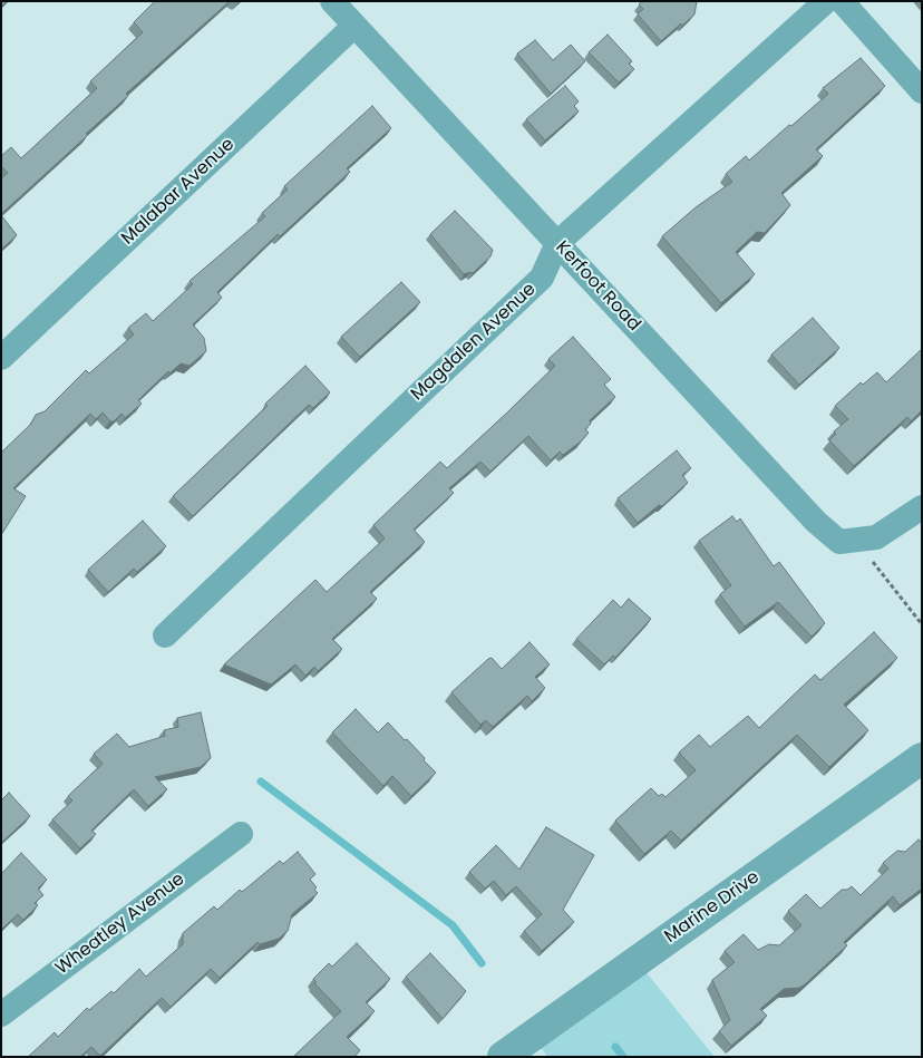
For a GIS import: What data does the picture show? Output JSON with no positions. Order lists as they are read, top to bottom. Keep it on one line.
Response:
{"streets":{"street":["Malabar Avenue","Kerfoot Road","Magdalen Avenue","Marine Drive","Wheatley Avenue"]},"crossings":[["Malabar Avenue","Kerfoot Road"],["Kerfoot Road","Magdalen Avenue"]]}
